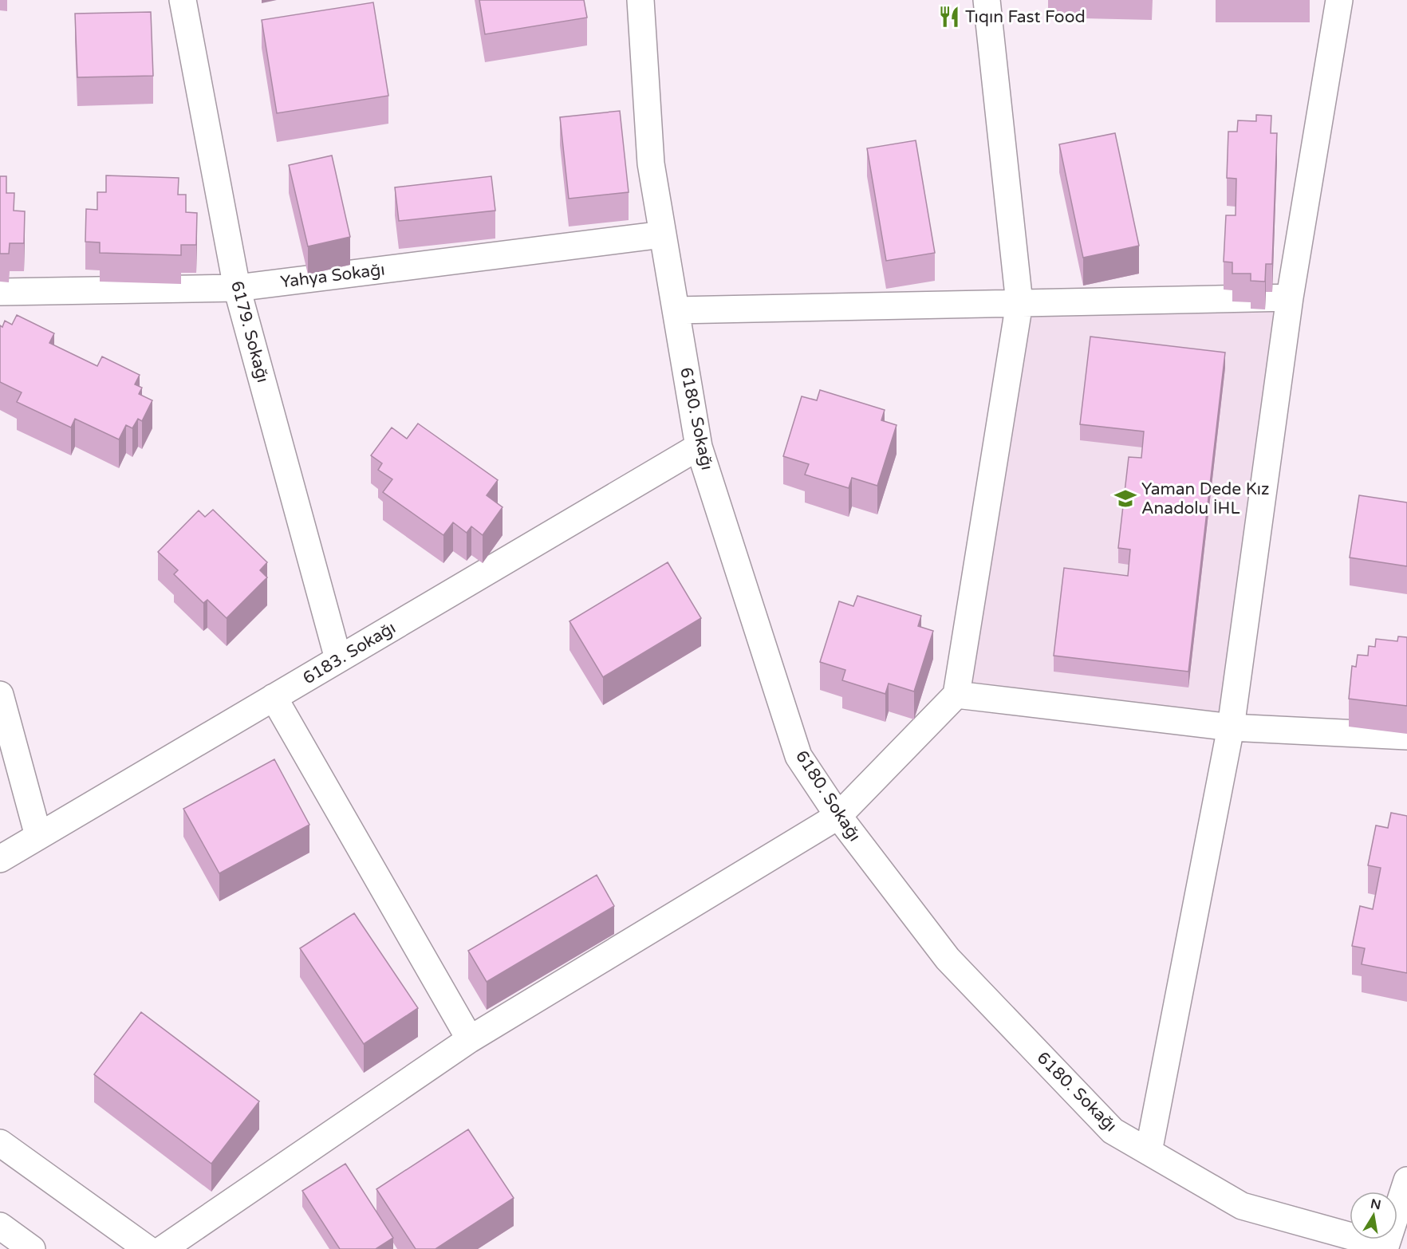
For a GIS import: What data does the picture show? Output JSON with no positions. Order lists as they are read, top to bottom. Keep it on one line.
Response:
{"streets":{"street":["Yahya Sokağı","6179. Sokağı","6180. Sokağı","6183. Sokağı"]},"crossings":[["Yahya Sokağı","6179. Sokağı"],["Yahya Sokağı","6180. Sokağı"],["6179. Sokağı","6183. Sokağı"],["6180. Sokağı","6183. Sokağı"]],"places":{"restaurant":["Tıqın Fast Food"],"school or university":["Yaman Dede Kız Anadolu İHL"]},"north":"top"}
